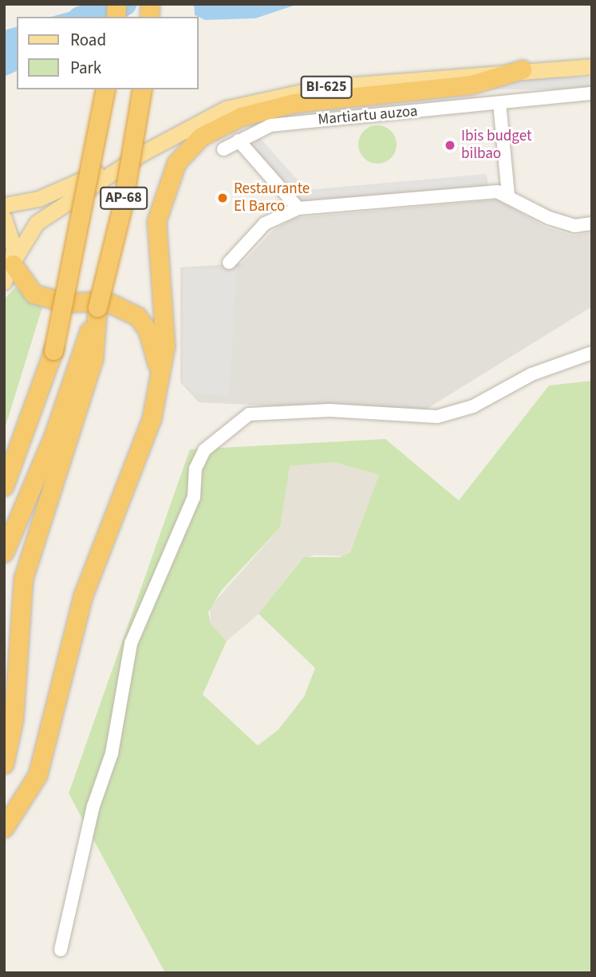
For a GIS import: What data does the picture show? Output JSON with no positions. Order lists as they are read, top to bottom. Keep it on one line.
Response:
{"streets":{"highway":["AP-68"],"main road":["BI-625"],"street":["Martiartu auzoa"]},"places":["Ibis budget bilbao","Restaurante El Barco"],"legend":["Road","Park"]}
